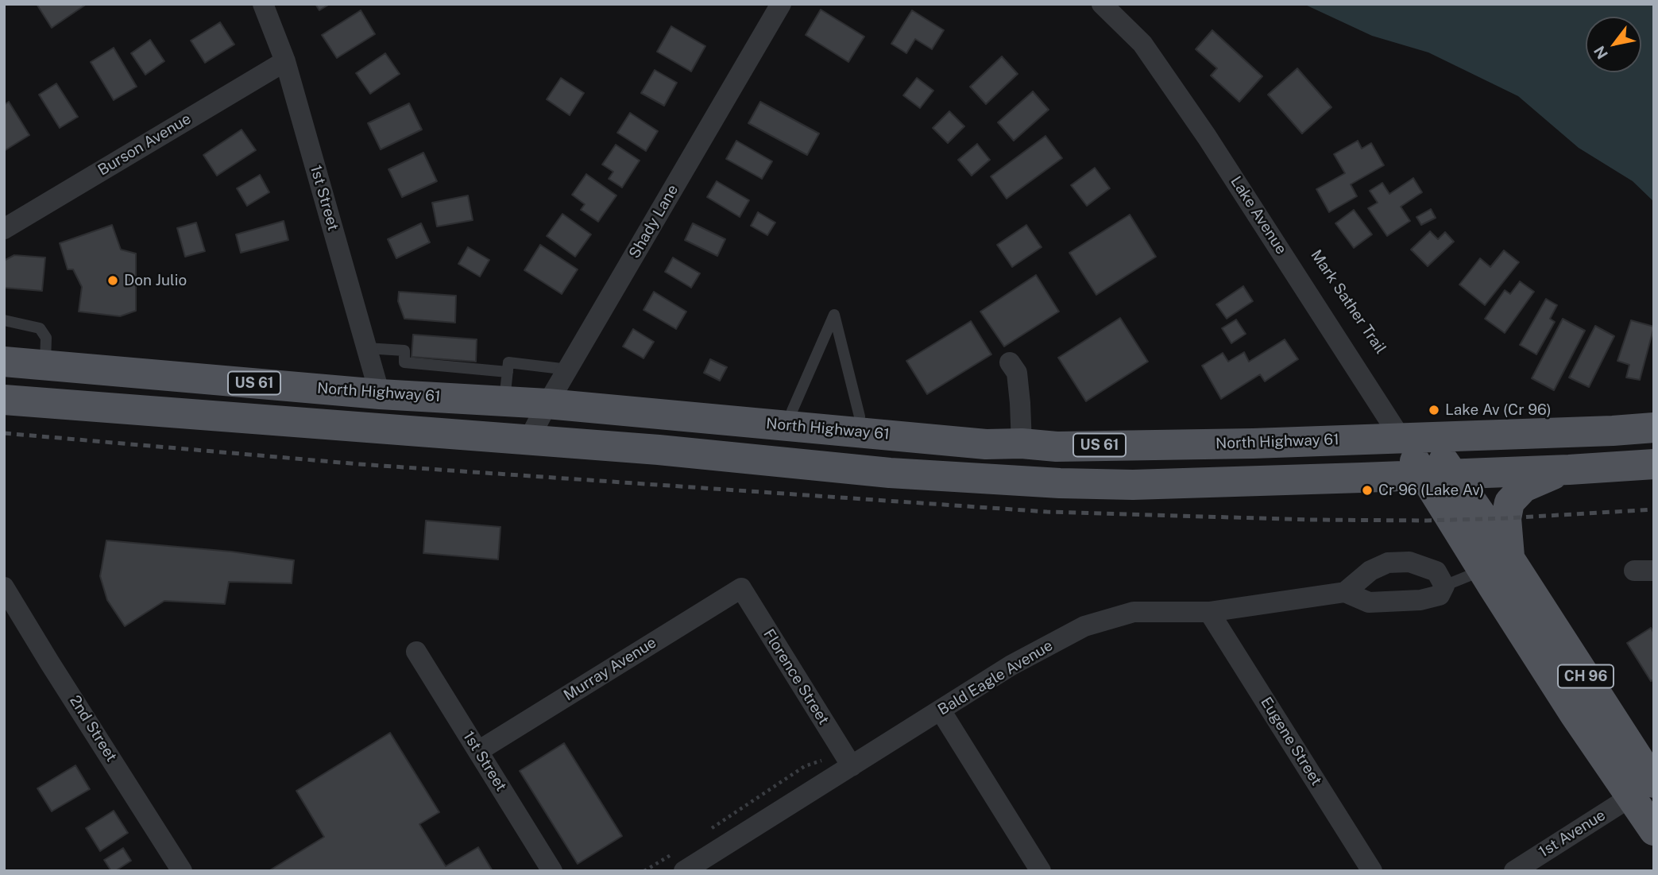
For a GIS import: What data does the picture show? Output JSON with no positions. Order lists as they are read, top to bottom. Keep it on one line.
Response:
{"streets":{"main road":["US 61","North Highway 61","CH 96"],"street":["Burson Avenue","1st Street","Lake Avenue","Shady Lane","Murray Avenue","Florence Street","Bald Eagle Avenue","2nd Street","Eugene Street","1st Avenue"]},"crossings":[["Burson Avenue","1st Street"],["1st Street","North Highway 61"],["1st Street","Murray Avenue"],["Lake Avenue","North Highway 61"],["Lake Avenue","CH 96"],["Shady Lane","US 61"],["Shady Lane","North Highway 61"],["US 61","CH 96"],["North Highway 61","CH 96"],["Murray Avenue","Florence Street"],["CH 96","1st Avenue"],["Florence Street","Bald Eagle Avenue"],["Bald Eagle Avenue","Eugene Street"]],"places":["Don Julio","Lake Av (Cr 96)","Cr 96 (Lake Av)"],"north":"bottom left"}
